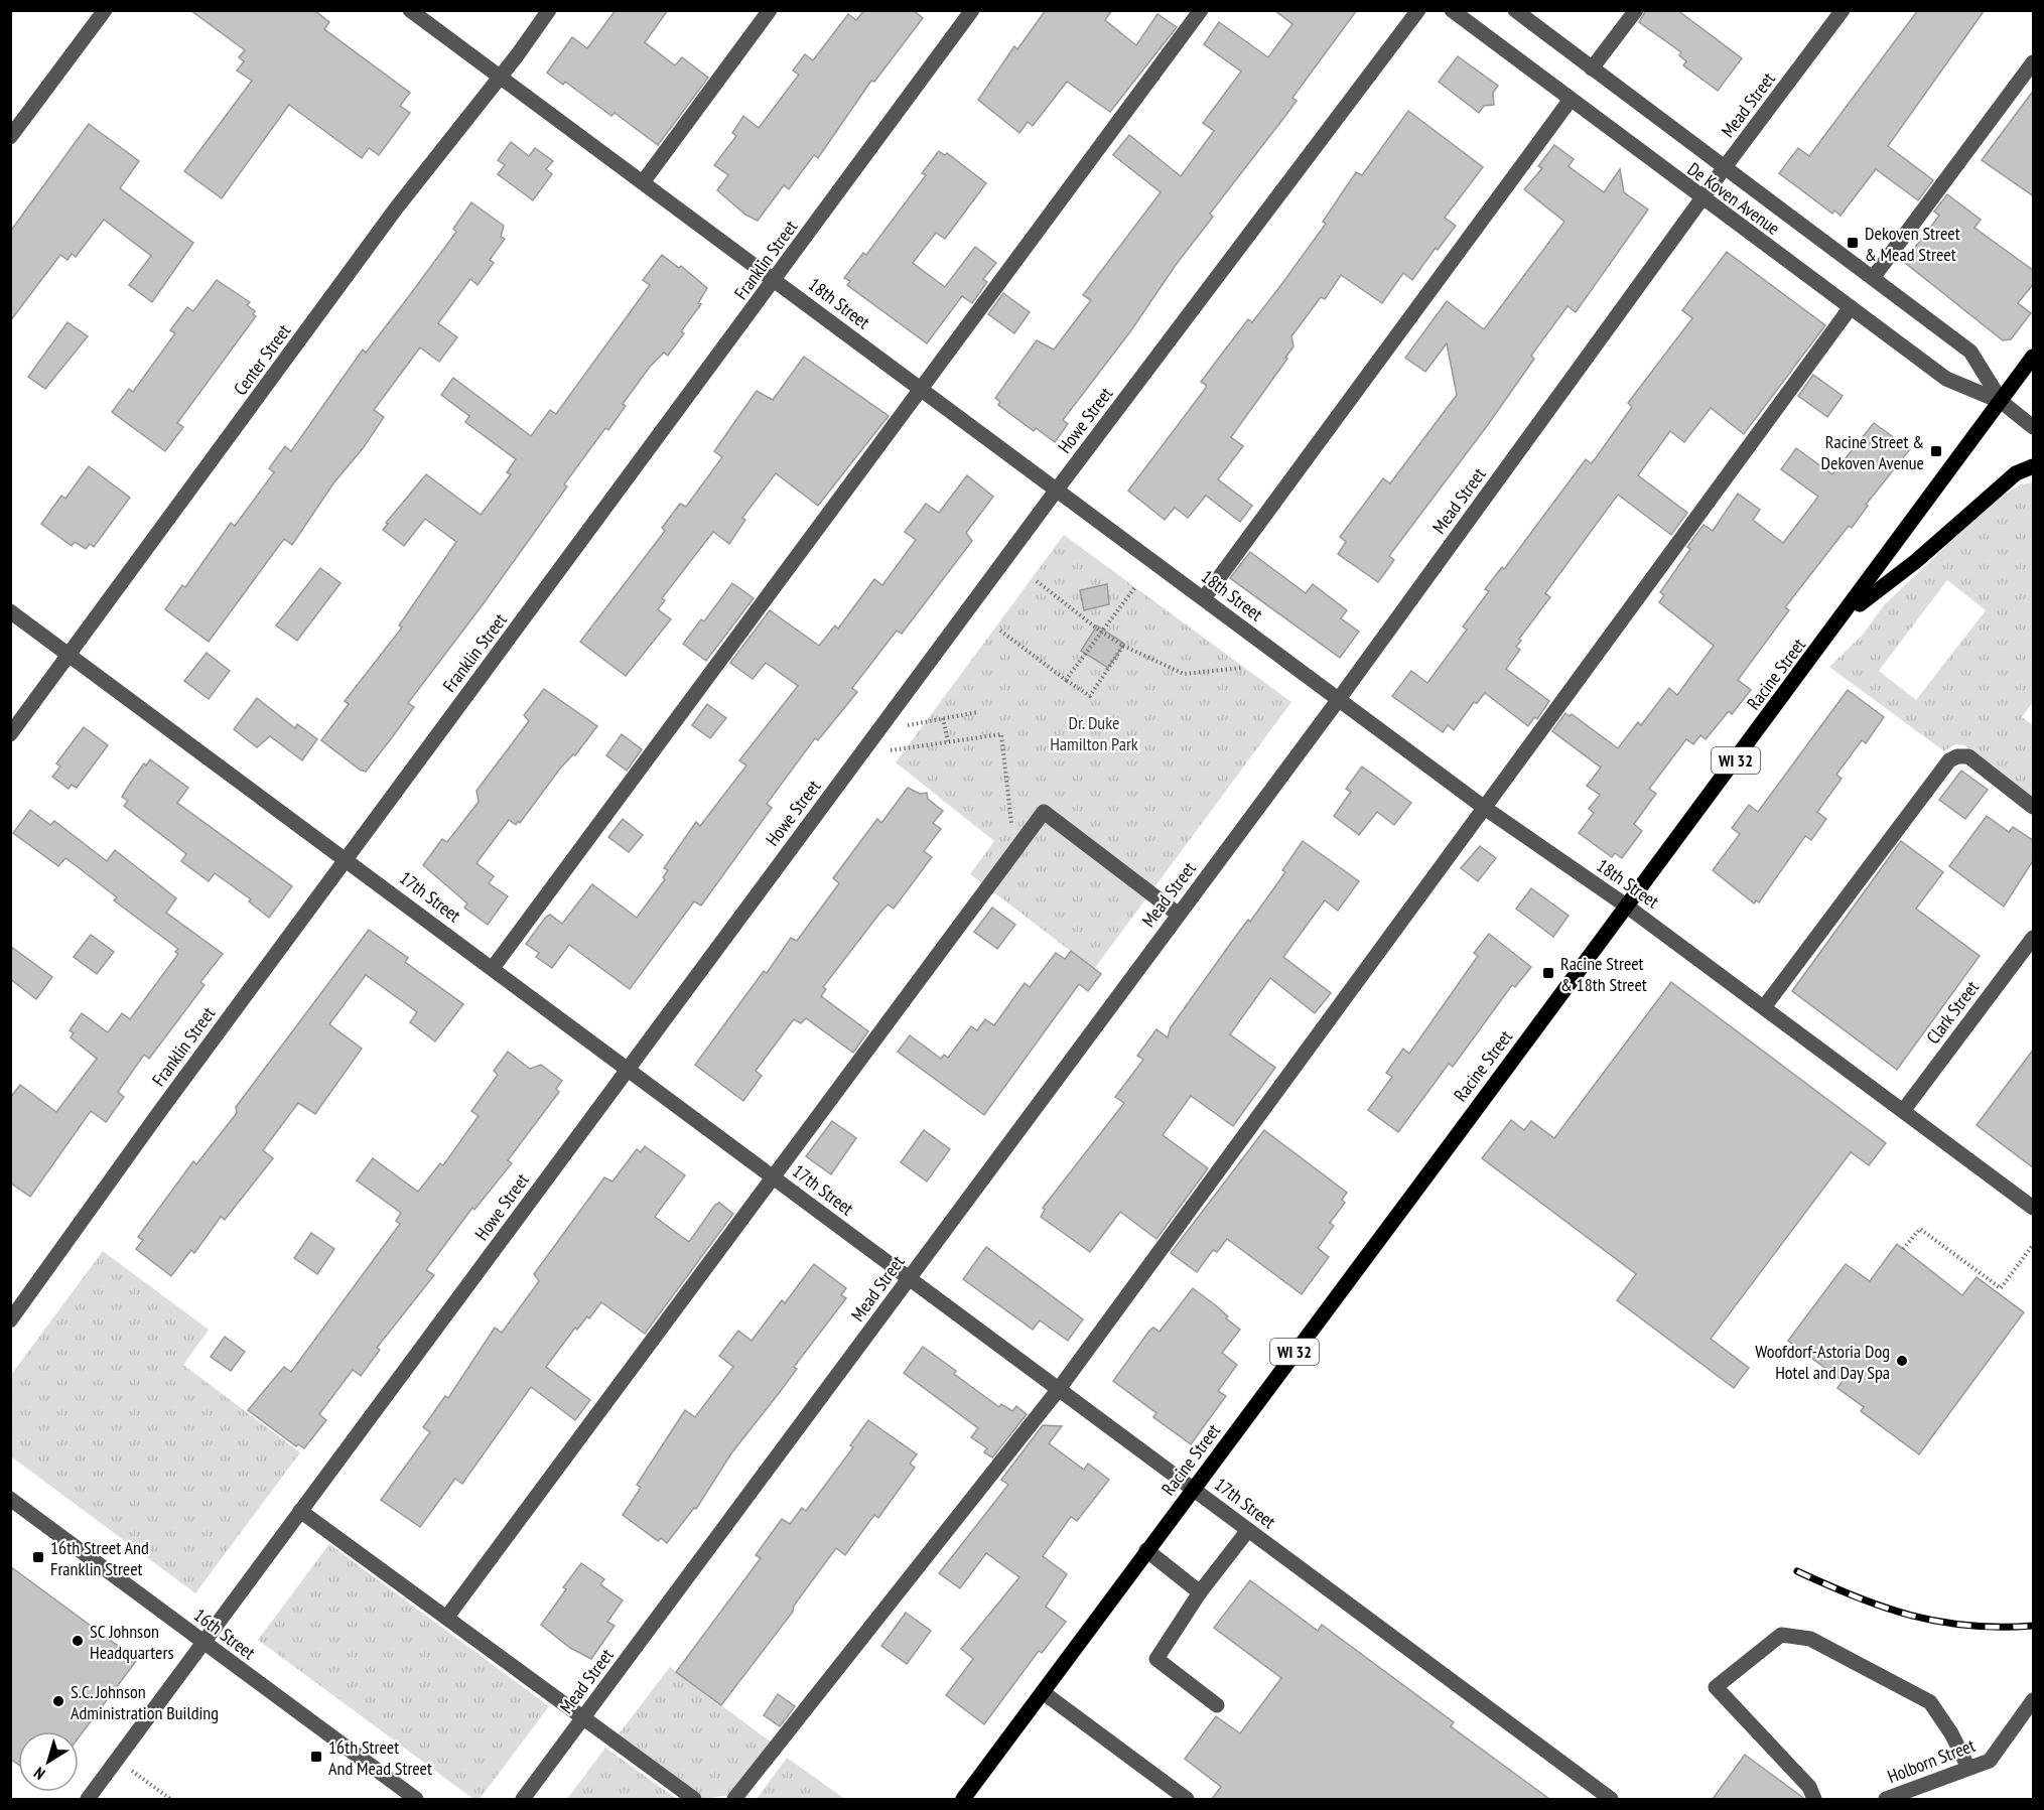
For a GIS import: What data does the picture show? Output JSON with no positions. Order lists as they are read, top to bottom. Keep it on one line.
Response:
{"streets":{"main road":["Racine Street","WI 32"],"street":["Mead Street","De Koven Avenue","Franklin Street","18th Street","Center Street","Howe Street","17th Street","Clark Street","16th Street","Holborn Street"]},"crossings":[["Mead Street","De Koven Avenue"],["Mead Street","18th Street"],["Mead Street","17th Street"],["De Koven Avenue","Racine Street"],["Franklin Street","18th Street"],["Franklin Street","17th Street"],["18th Street","Center Street"],["18th Street","Howe Street"],["18th Street","Racine Street"],["18th Street","Clark Street"],["Center Street","17th Street"],["Howe Street","17th Street"],["Howe Street","16th Street"],["Racine Street","17th Street"]],"parks":["Dr. Duke Hamilton Park"],"places":{"transit":["Dekoven Street & Mead Street","Racine Street & Dekoven Avenue","Racine Street & 18th Street","16th Street And Franklin Street","16th Street And Mead Street"],"other":["Woofdorf-Astoria Dog Hotel and Day Spa","SC Johnson Headquarters","S.C. Johnson Administration Building"]},"north":"bottom left"}
